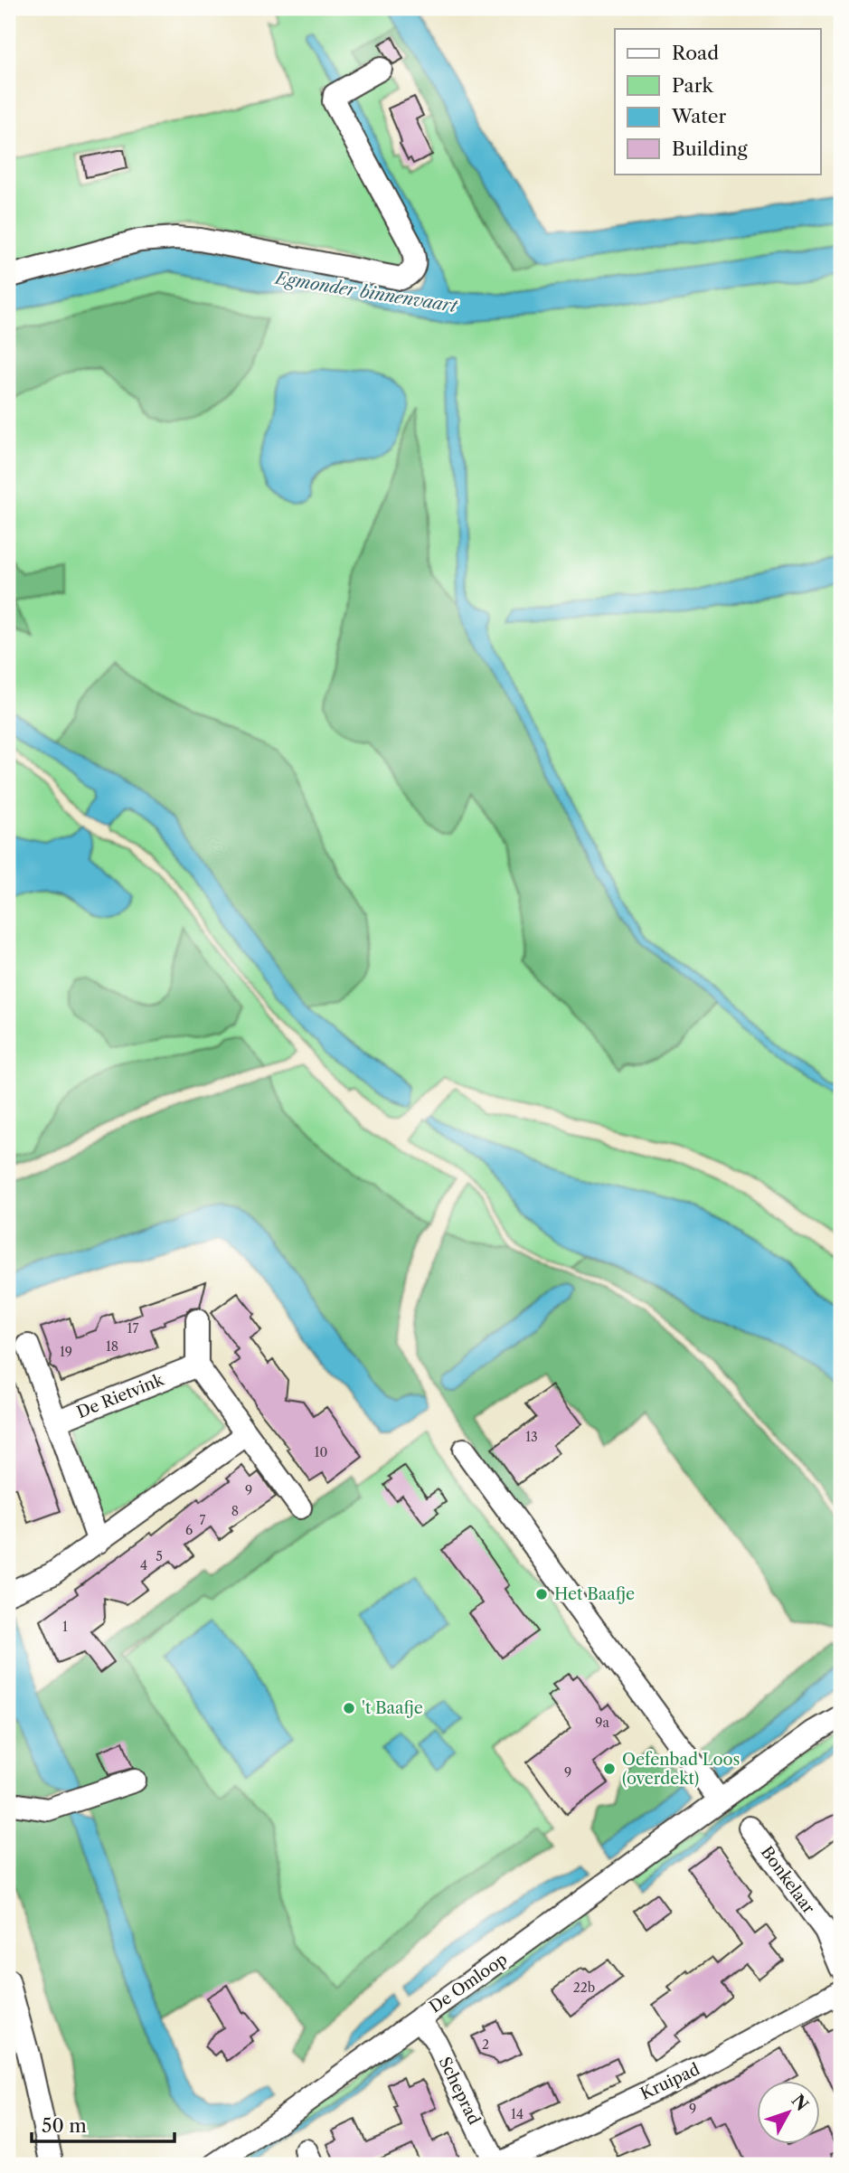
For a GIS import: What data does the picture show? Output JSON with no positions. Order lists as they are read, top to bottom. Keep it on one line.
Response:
{"streets":{"street":["De Rietvink","Bonkelaar","De Omloop","Kruipad","Scheprad"]},"crossings":[["De Omloop","Scheprad"],["Kruipad","Scheprad"]],"water":["Egmonder binnenvaart"],"places":["Het Baafje","'t Baafje","Oefenbad Loos (overdekt)"],"house_numbers":["17","18","19","13","10","9","8","7","6","5","4","1","9a","9","22b","2","9","14"],"legend":["Road","Park","Water","Building"],"scale_bar":"50 m","north":"top right"}
